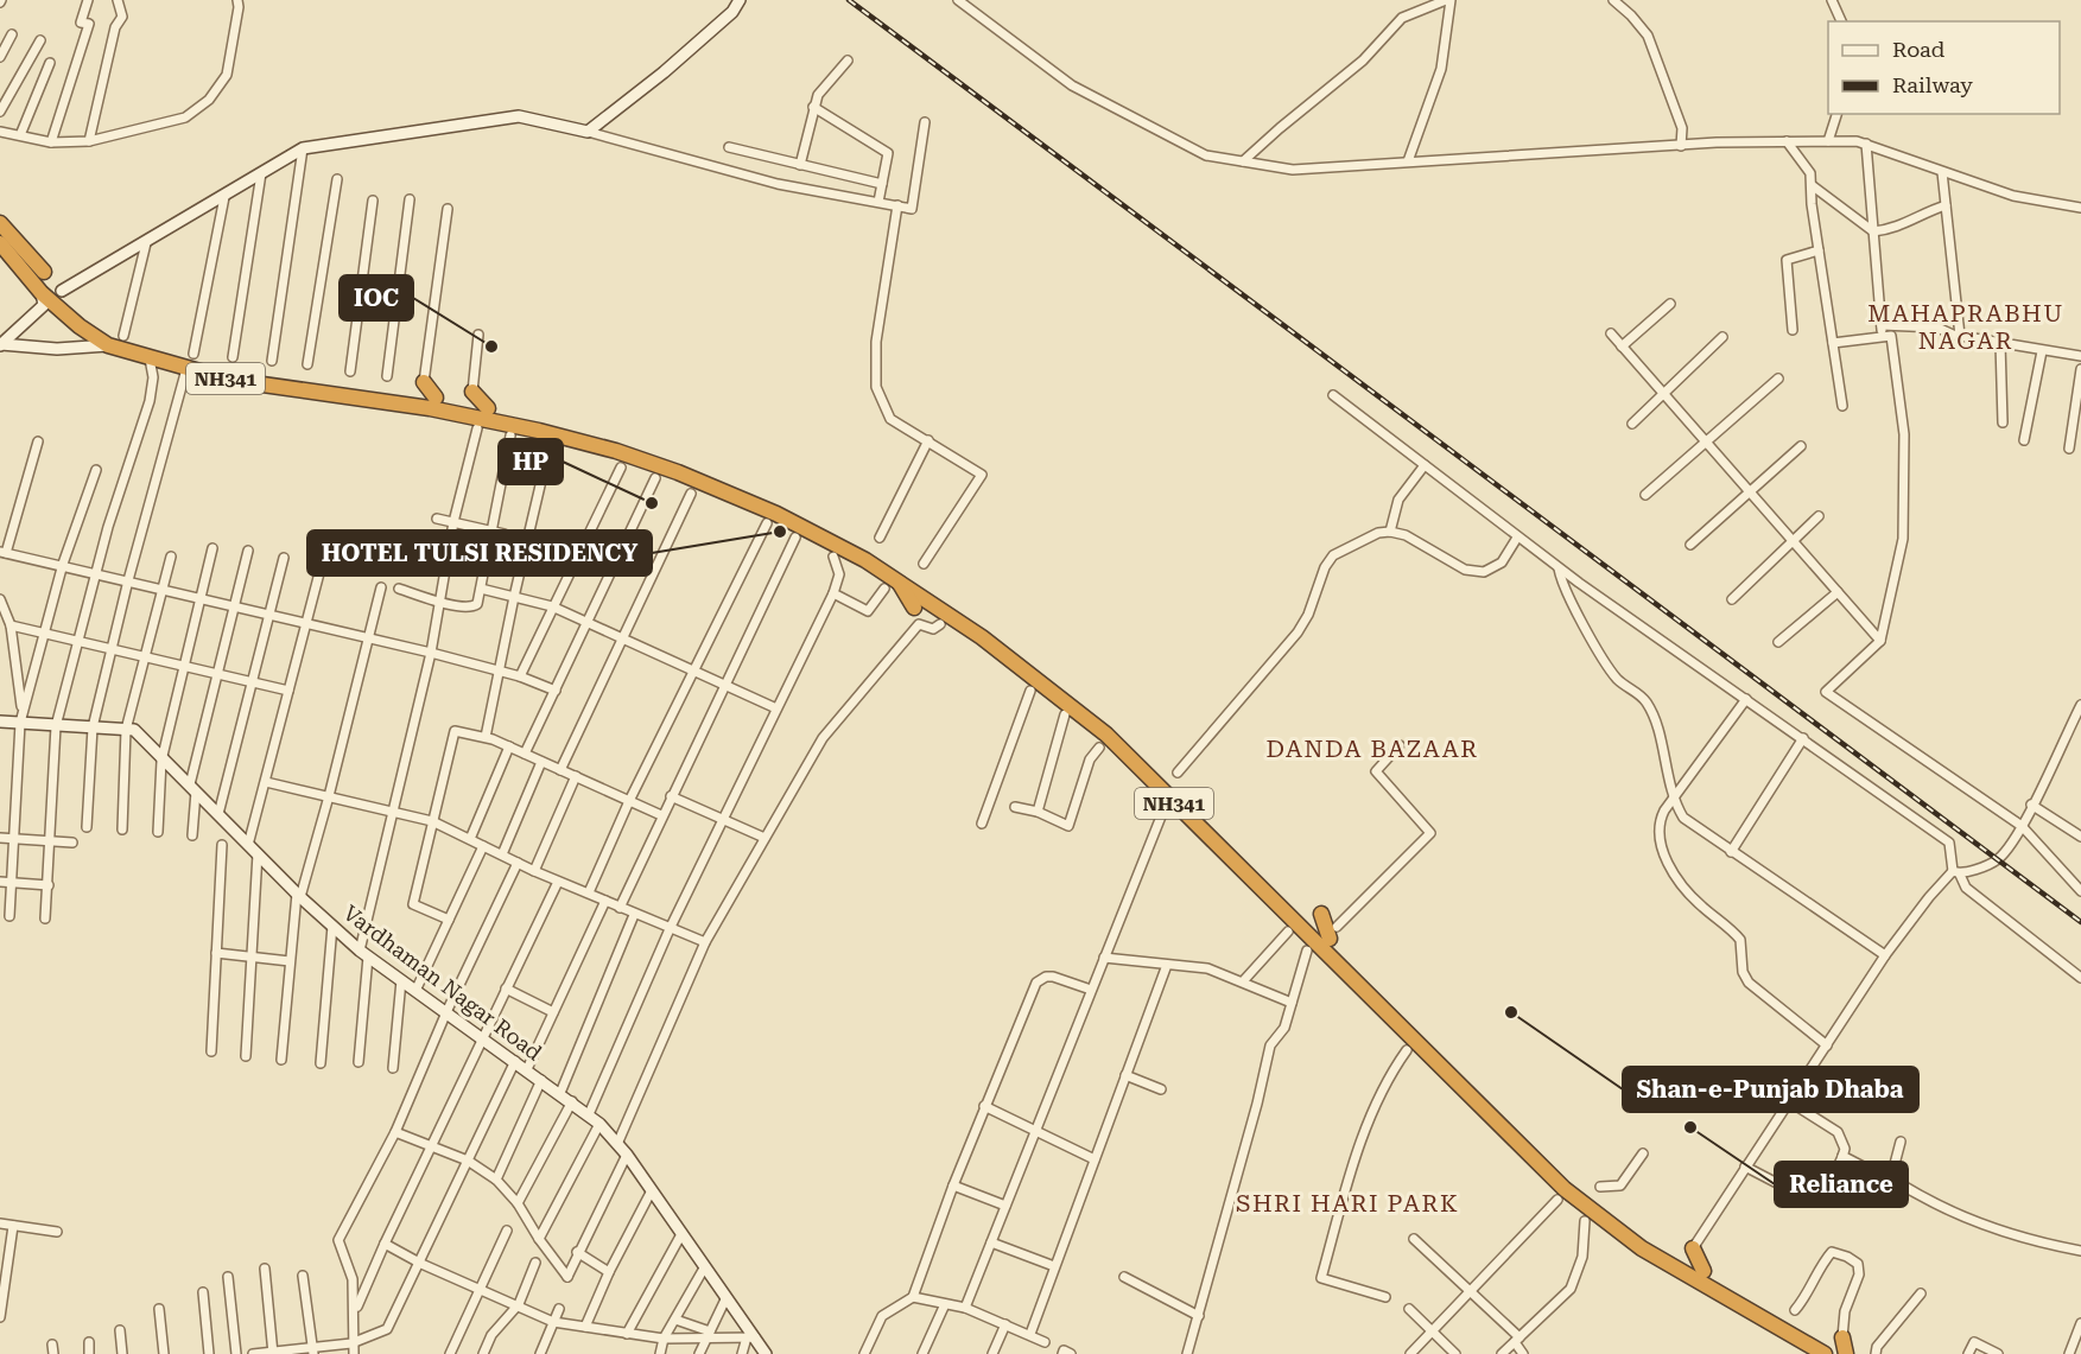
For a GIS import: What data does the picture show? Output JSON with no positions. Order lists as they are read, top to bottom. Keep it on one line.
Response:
{"streets":{"highway":["NH341"],"street":["Vardhaman Nagar Road"]},"districts":["MAHAPRABHU NAGAR","DANDA BAZAAR","SHRI HARI PARK"],"places":["IOC","HP","HOTEL TULSI RESIDENCY","Shan-e-Punjab Dhaba","Reliance"],"legend":["Road","Railway"]}
